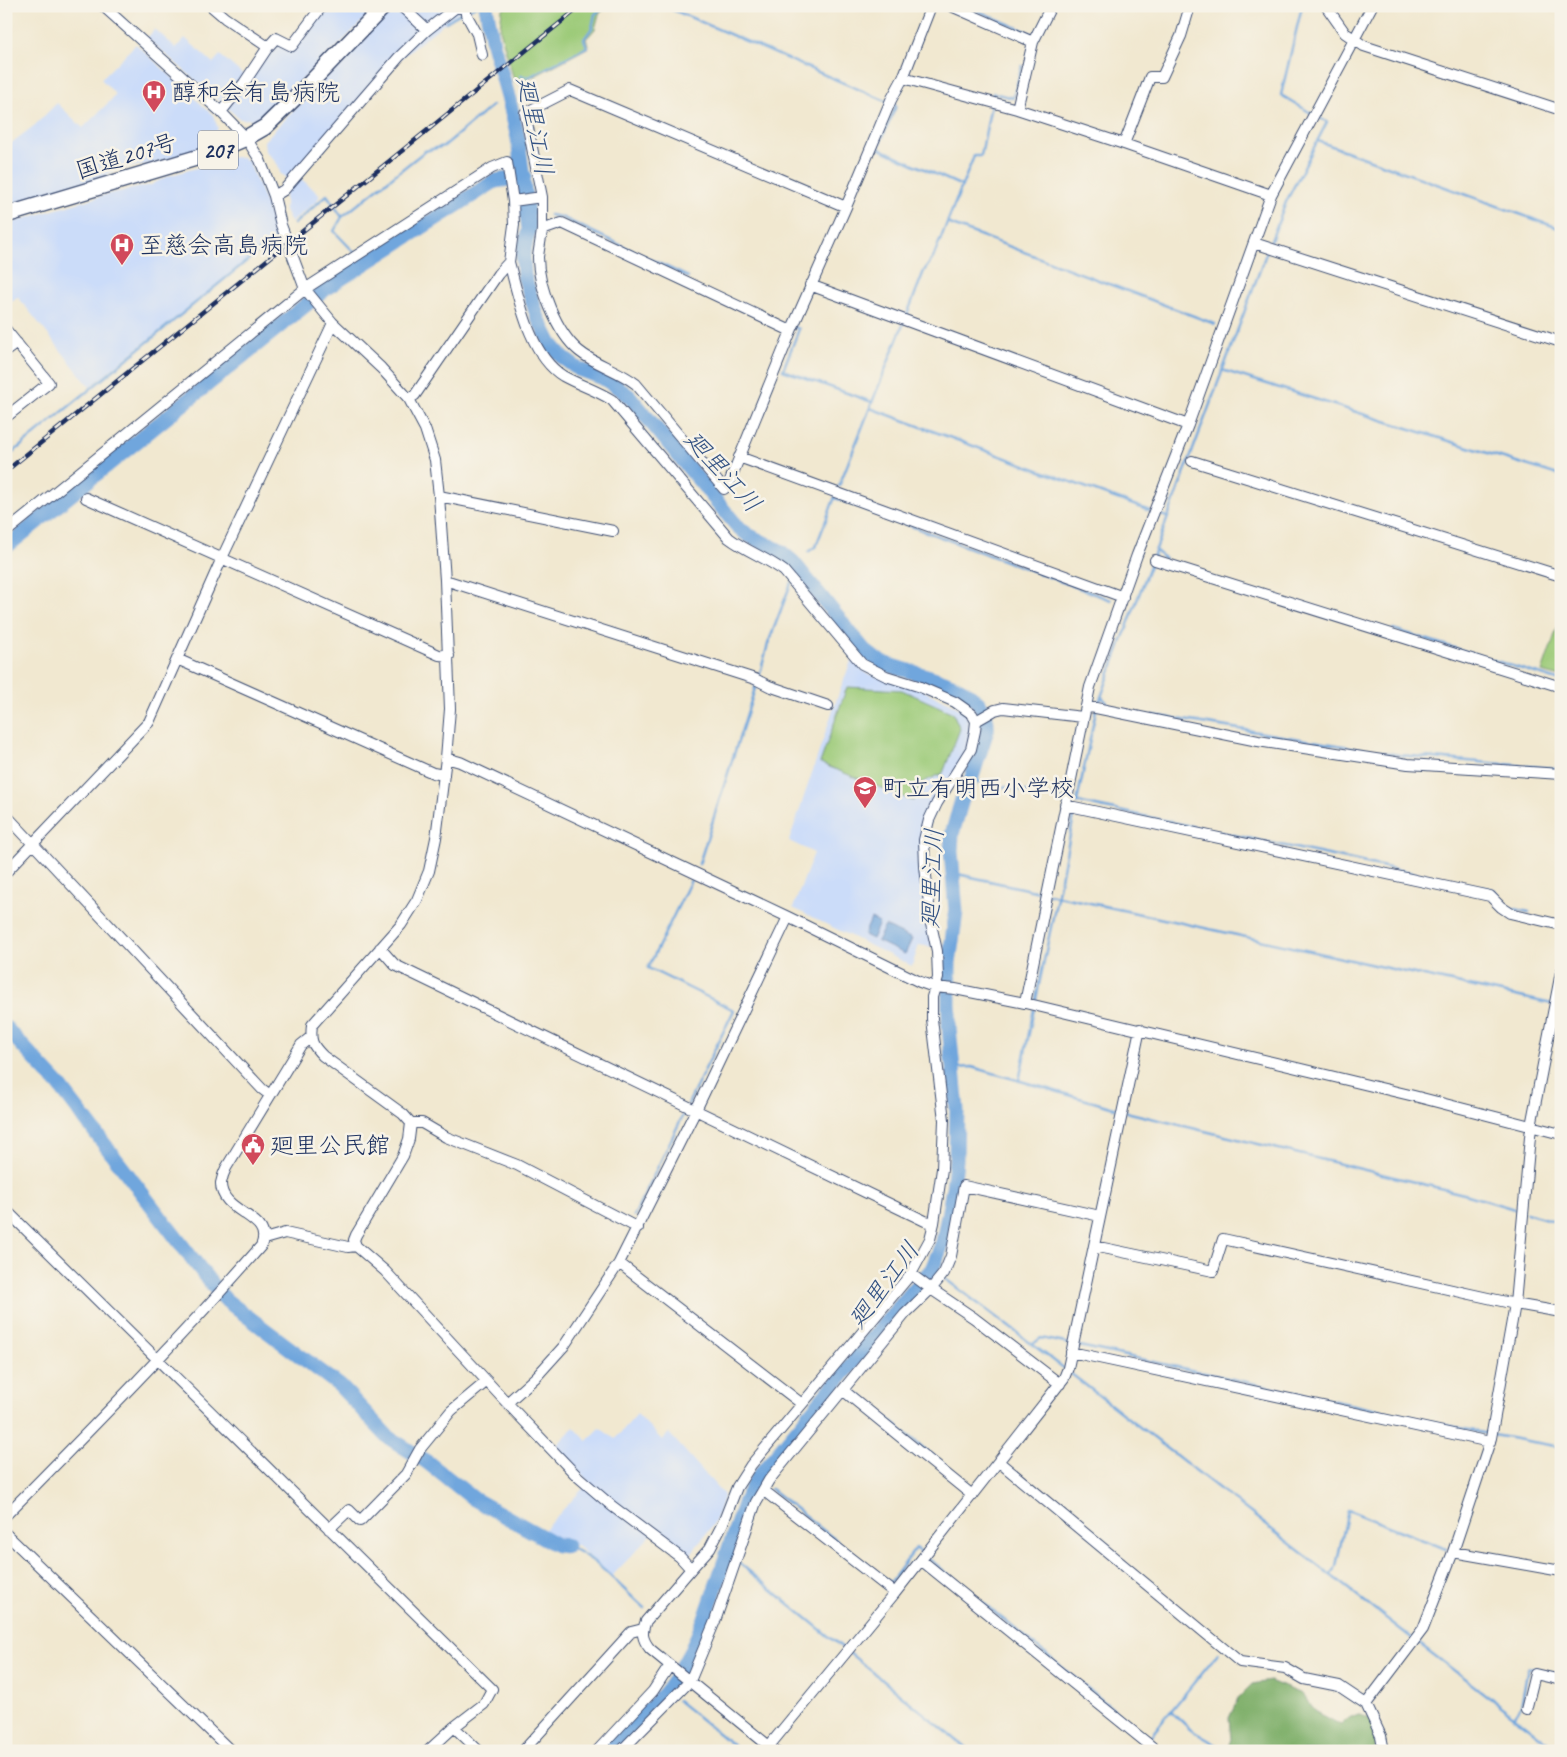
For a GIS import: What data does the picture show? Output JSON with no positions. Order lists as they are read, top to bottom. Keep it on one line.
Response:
{"streets":{"highway":["207","国道207号"]},"water":["廻里江川"],"places":{"hospital":["醇和会有島病院","至慈会高島病院"],"school or university":["町立有明西小学校"],"public building":["廻里公民館"]}}
